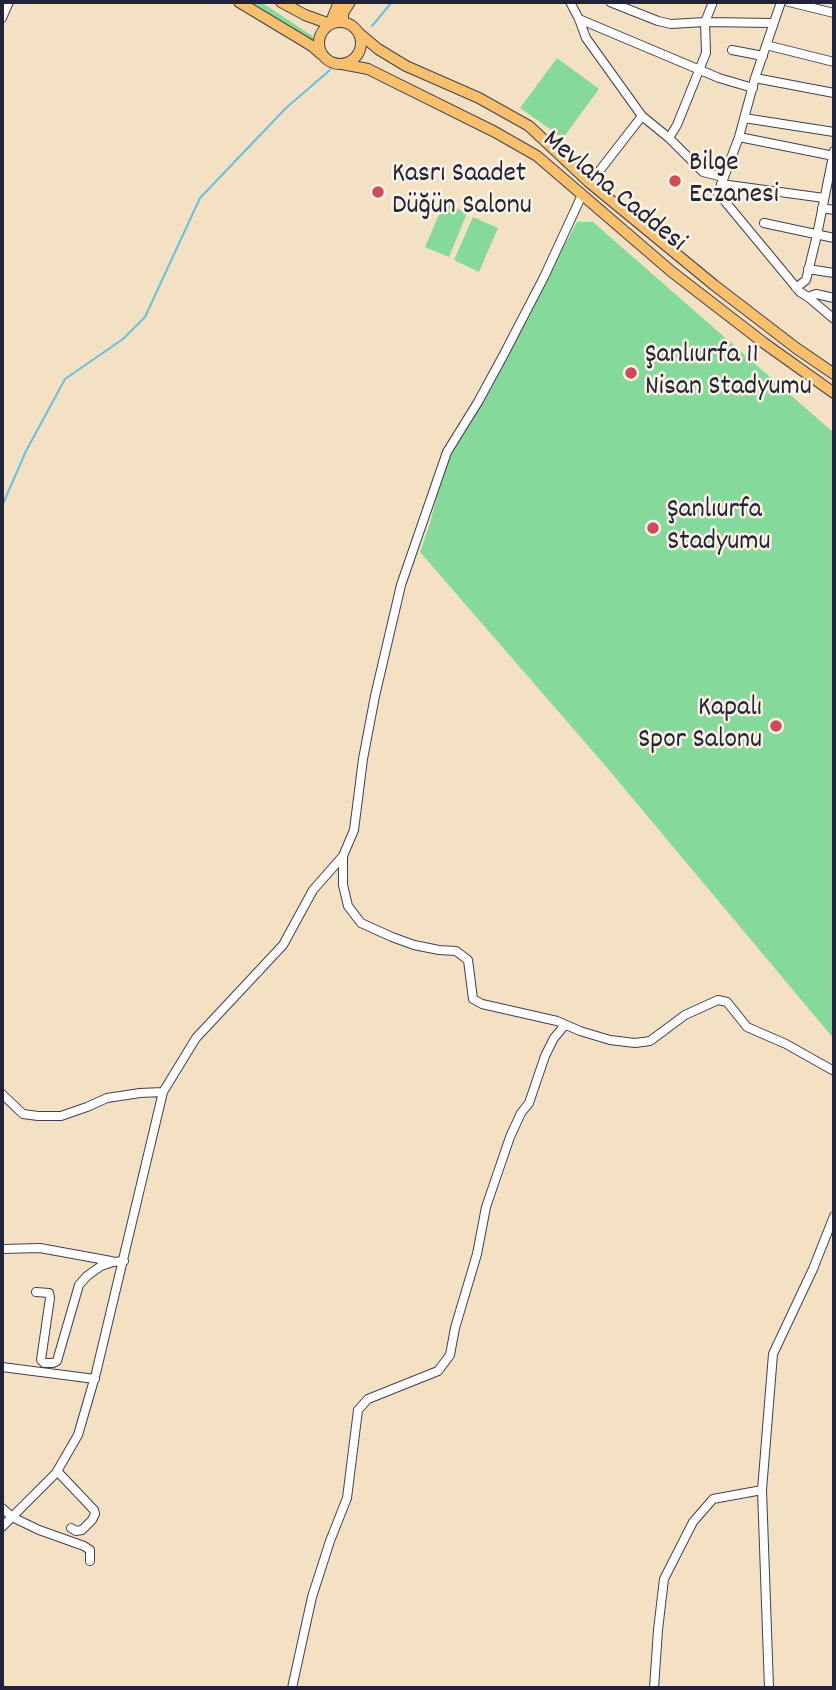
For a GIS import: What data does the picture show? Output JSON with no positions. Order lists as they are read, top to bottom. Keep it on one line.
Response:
{"streets":{"main road":["Mevlana Caddesi"]},"places":["Bilge Eczanesi","Kasrı Saadet Düğün Salonu","Şanlıurfa 11 Nisan Stadyumu","Şanlıurfa Stadyumu","Kapalı Spor Salonu"]}
